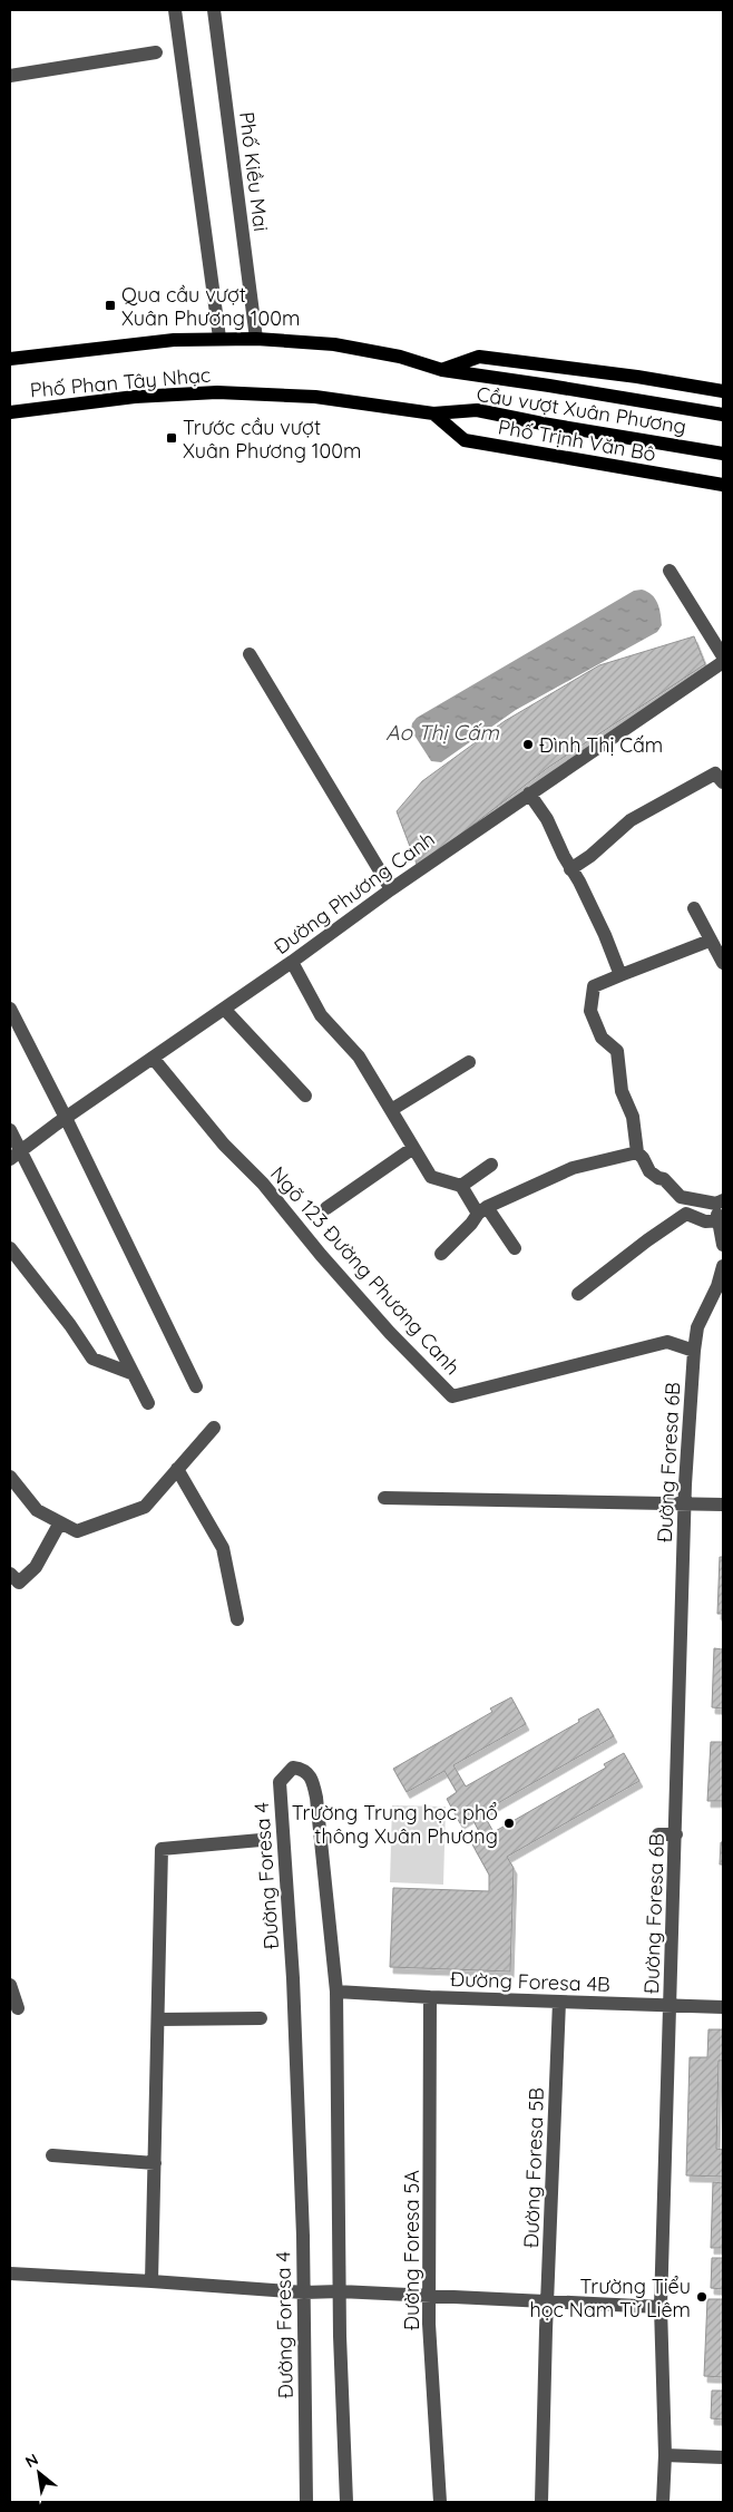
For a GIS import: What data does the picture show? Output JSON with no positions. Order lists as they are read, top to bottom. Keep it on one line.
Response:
{"streets":{"main road":["Phố Phan Tây Nhạc","Cầu vượt Xuân Phương","Phố Trịnh Văn Bô"],"street":["Phố Kiều Mai","Đường Phương Canh","Ngõ 123 Đường Phương Canh","Đường Foresa 6B","Đường Foresa 4","Đường Foresa 4B","Đường Foresa 5B","Đường Foresa 5A"]},"crossings":[["Phố Kiều Mai","Phố Phan Tây Nhạc"],["Phố Phan Tây Nhạc","Cầu vượt Xuân Phương"],["Phố Phan Tây Nhạc","Phố Trịnh Văn Bô"],["Cầu vượt Xuân Phương","Phố Trịnh Văn Bô"],["Đường Phương Canh","Ngõ 123 Đường Phương Canh"],["Ngõ 123 Đường Phương Canh","Đường Foresa 6B"],["Đường Foresa 6B","Đường Foresa 4B"],["Đường Foresa 4","Đường Foresa 4B"],["Đường Foresa 4B","Đường Foresa 5B"],["Đường Foresa 4B","Đường Foresa 5A"]],"water":["Ao Thị Cấm"],"places":{"transit":["Qua cầu vượt Xuân Phương 100m","Trước cầu vượt Xuân Phương 100m"],"other":["Đình Thị Cấm","Trường Trung học phổ thông Xuân Phương","Trường Tiểu học Nam Từ Liêm"]},"north":"top left"}
